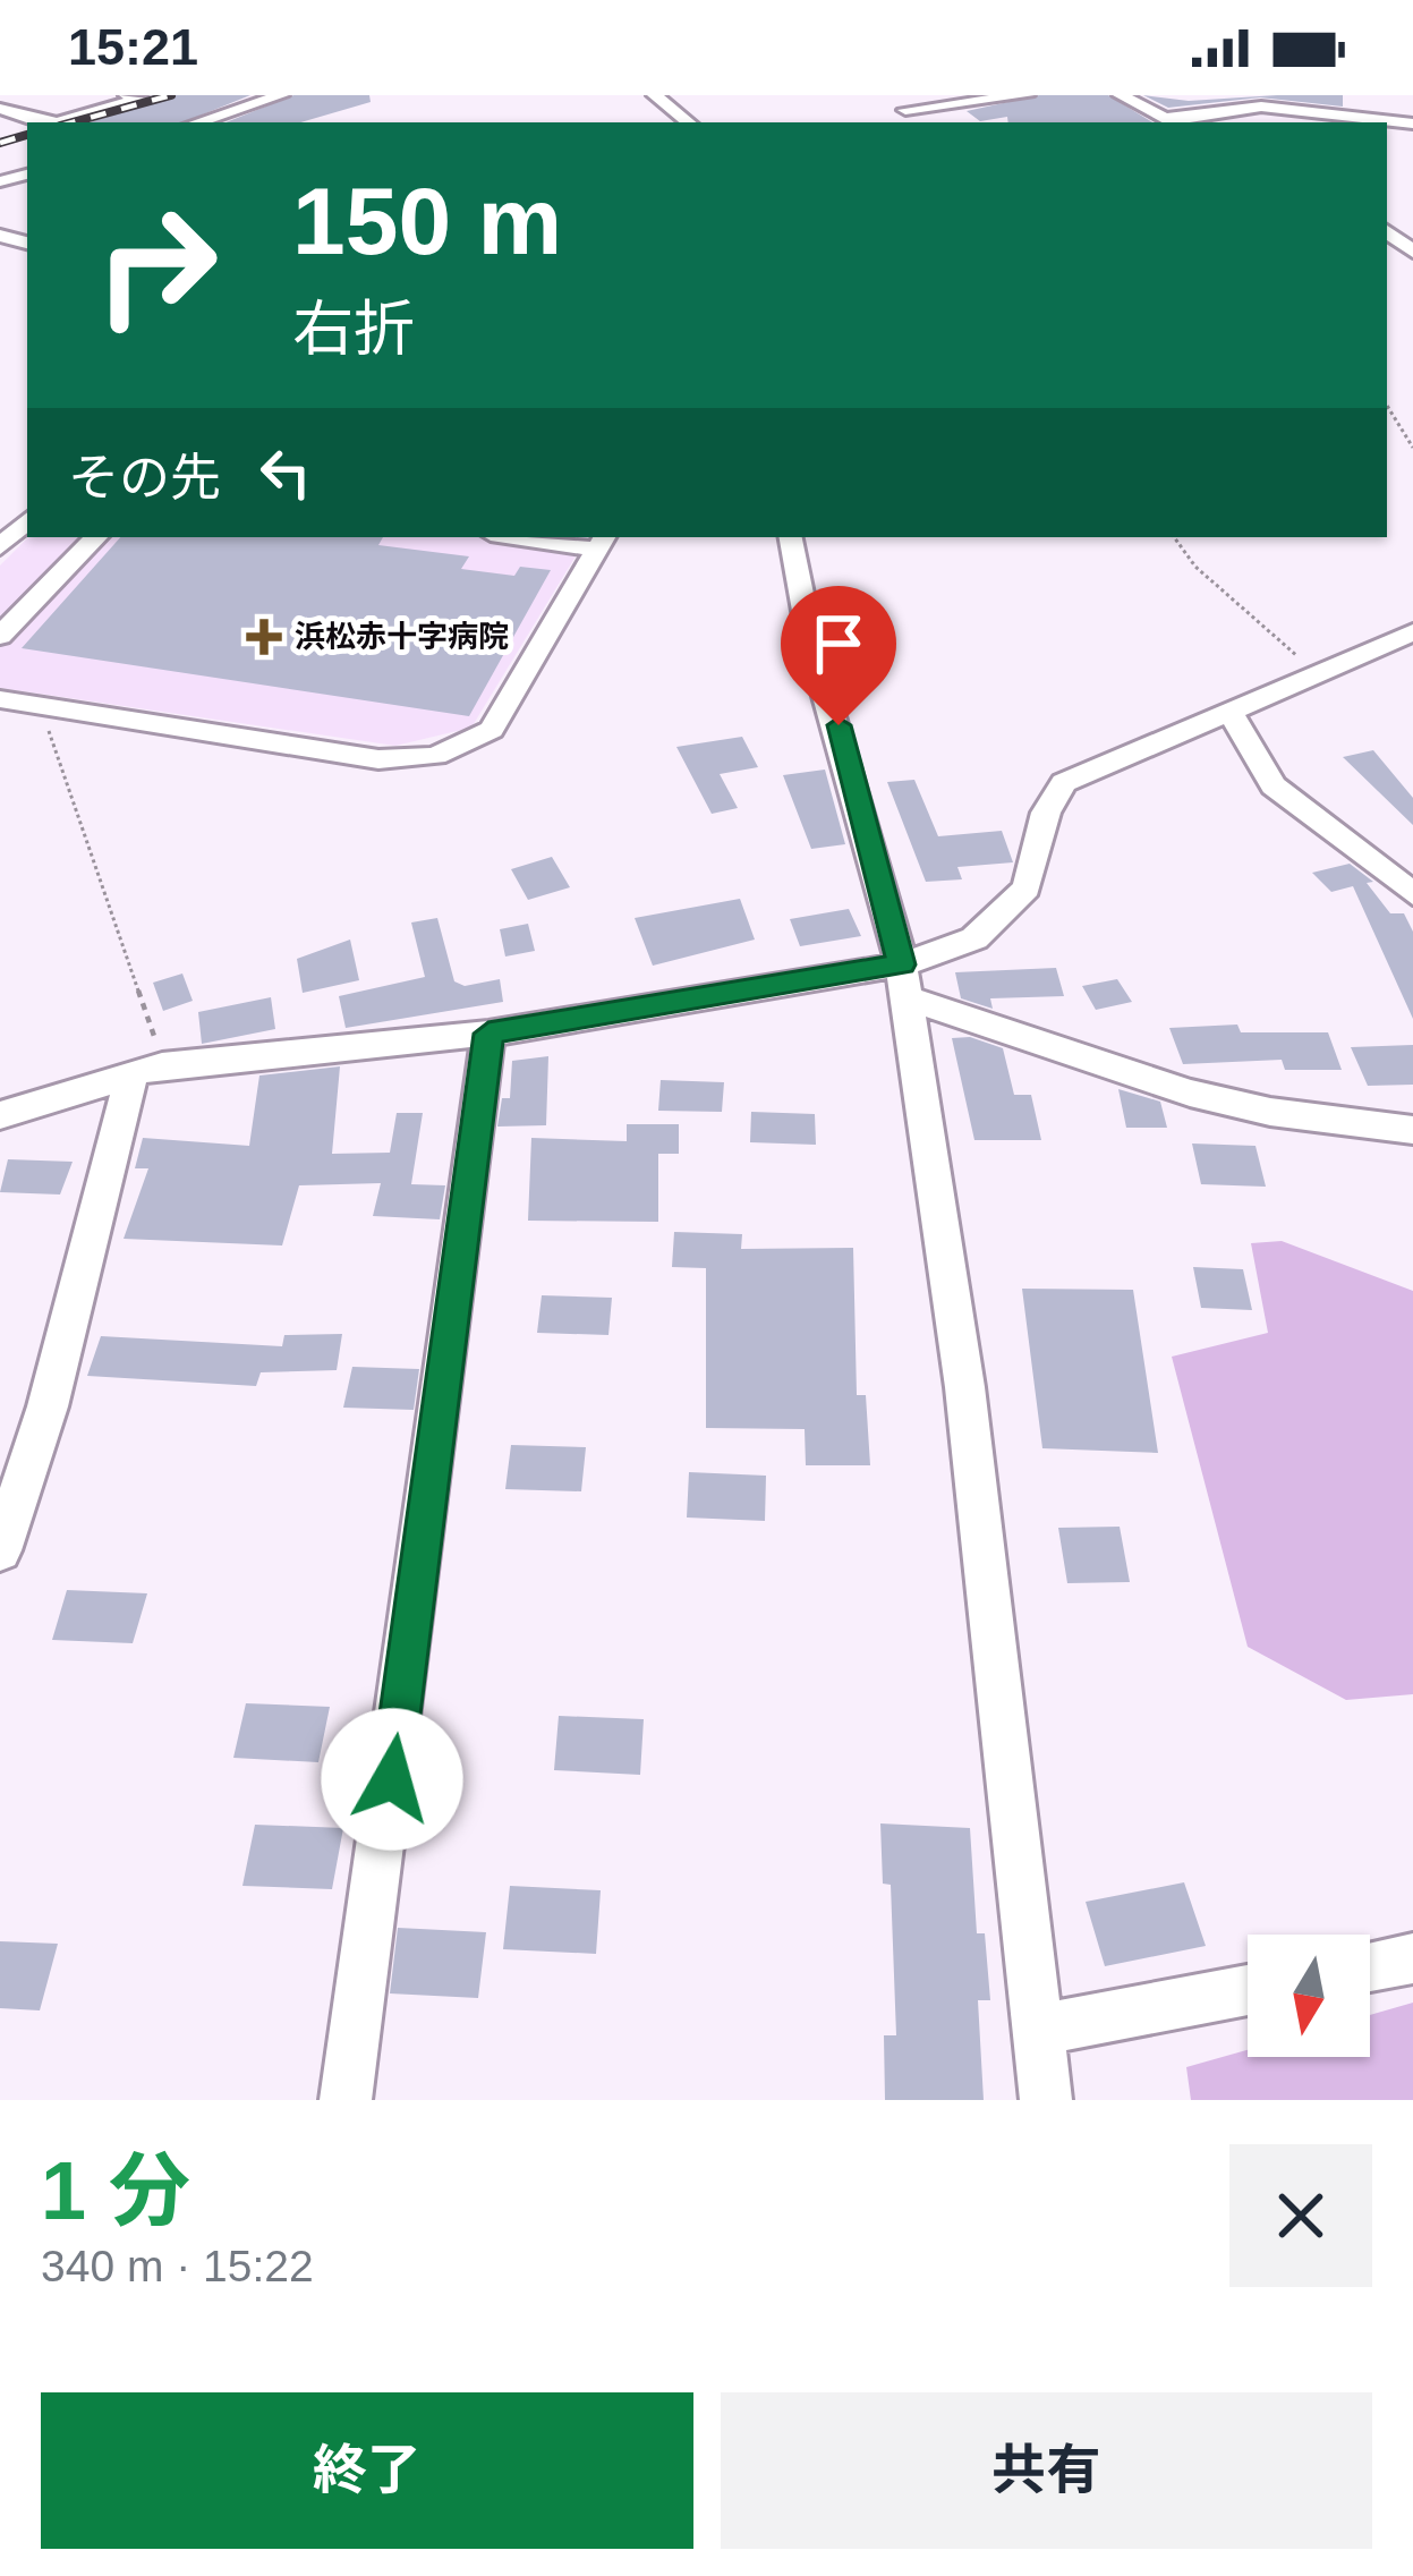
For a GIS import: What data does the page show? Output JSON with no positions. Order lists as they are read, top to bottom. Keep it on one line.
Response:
{"places":{"health":["浜松赤十字病院"]},"north":"bottom","page":{"status":"15:21","turn":["150 m","右折"],"then":"その先","heading":["1 分","340 m · 15:22"],"buttons":["終了","共有"]}}
